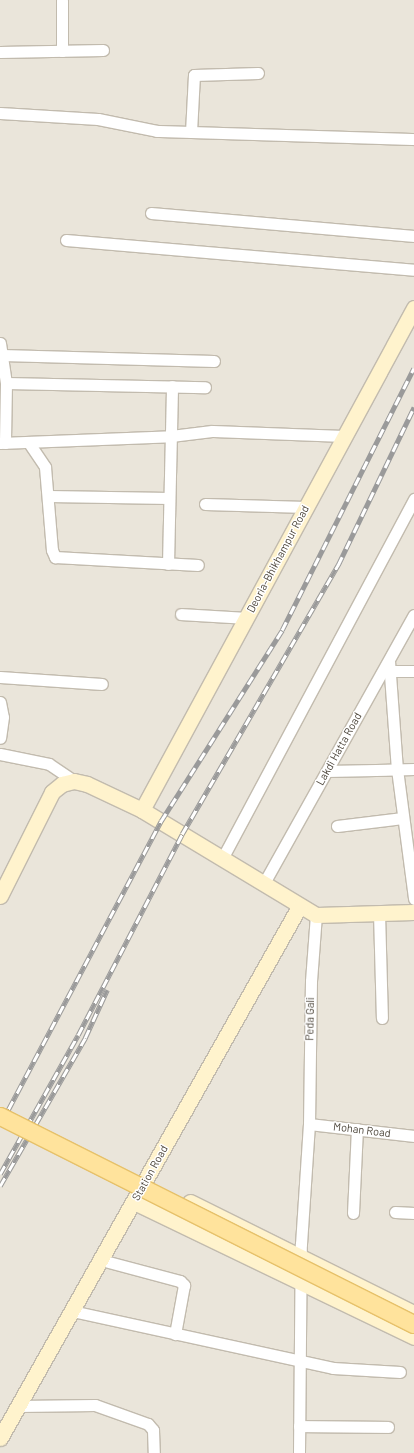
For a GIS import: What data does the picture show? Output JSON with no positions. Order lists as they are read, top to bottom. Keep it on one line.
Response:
{"streets":{"street":["Deoria-Bhikhampur Road","Lakdi Hatta Road","Peda Gali","Mohan Road","Station Road"]},"crossings":[["Peda Gali","Mohan Road"]]}
